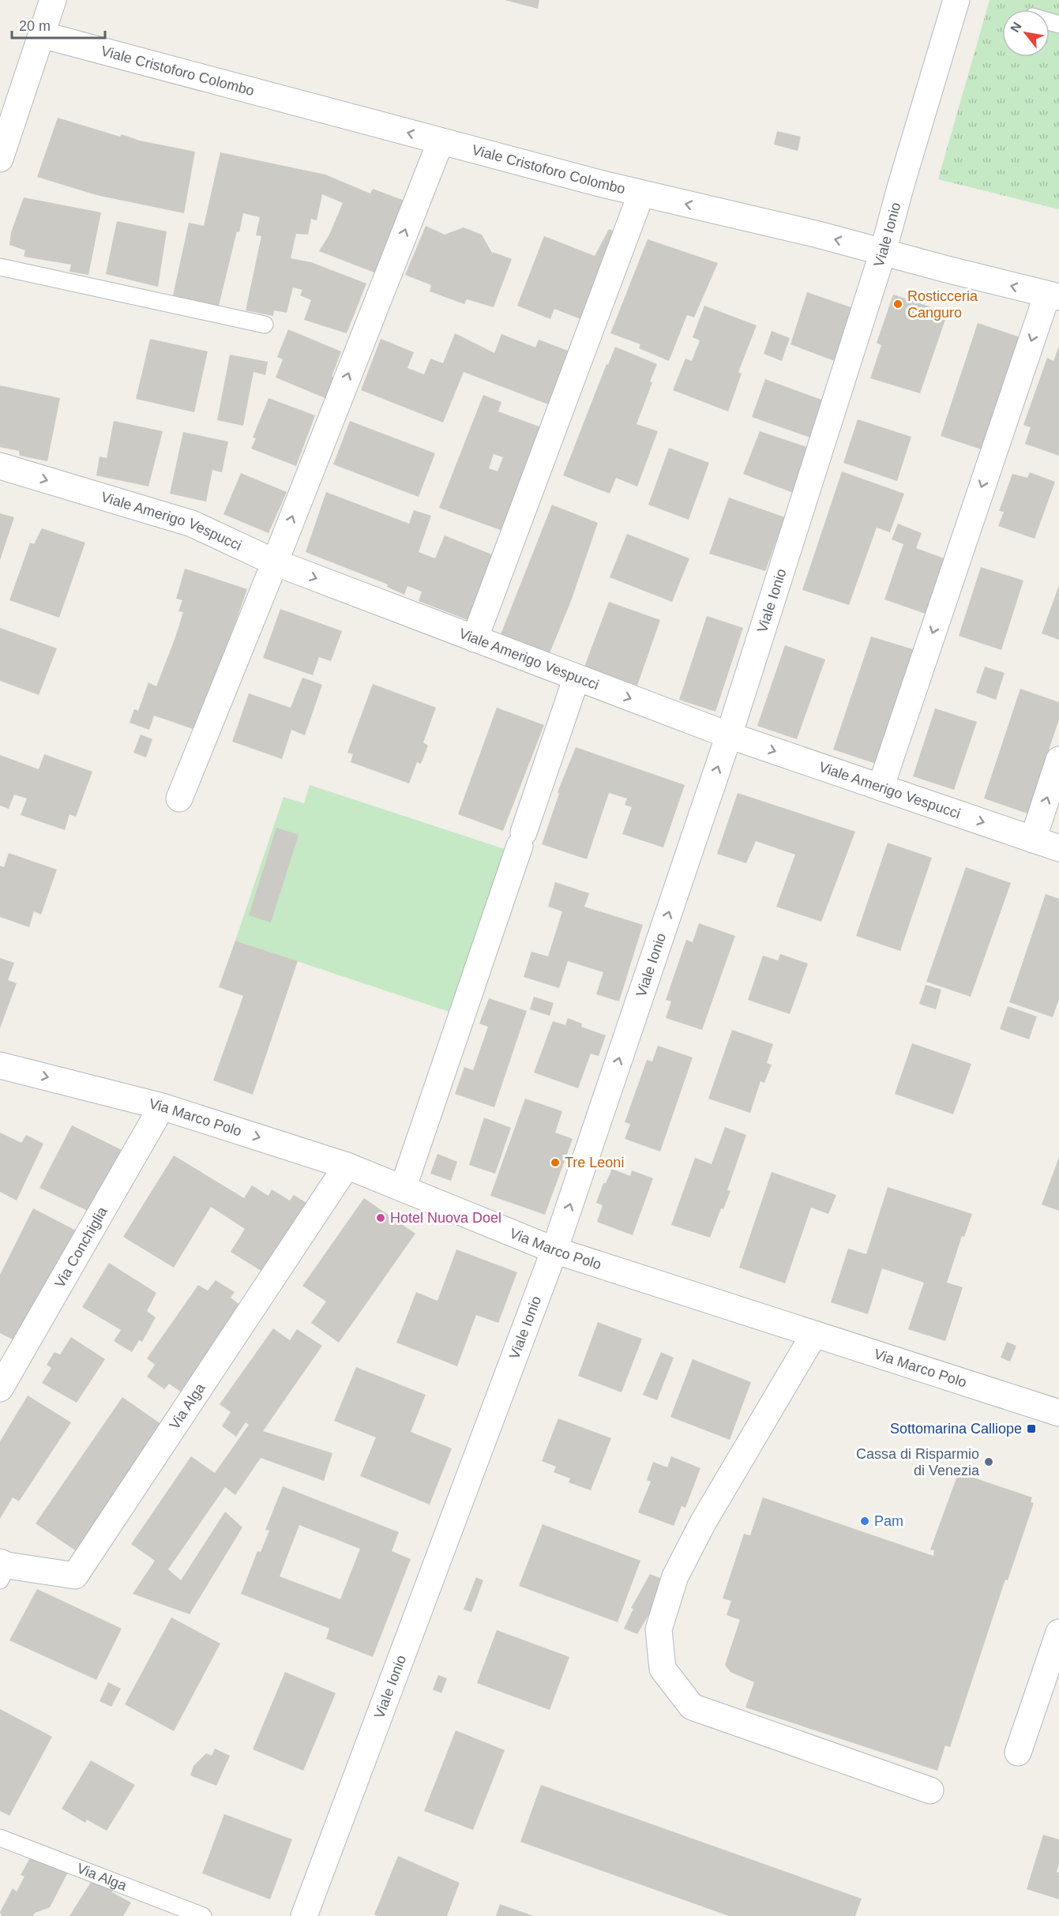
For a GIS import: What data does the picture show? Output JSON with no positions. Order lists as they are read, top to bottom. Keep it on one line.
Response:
{"streets":{"street":["Viale Cristoforo Colombo","Viale Ionio","Viale Amerigo Vespucci","Via Marco Polo","Via Conchiglia","Via Alga"]},"crossings":[["Viale Cristoforo Colombo","Viale Ionio"],["Viale Ionio","Viale Amerigo Vespucci"],["Viale Ionio","Via Marco Polo"],["Via Marco Polo","Via Conchiglia"],["Via Marco Polo","Via Alga"]],"one_way":["Viale Cristoforo Colombo","Viale Amerigo Vespucci"],"places":{"other":["Rosticceria Canguro","Tre Leoni","Hotel Nuova Doel","Cassa di Risparmio di Venezia","Pam"],"transit":["Sottomarina Calliope"]},"scale_bar":"20 m","north":"top left"}
